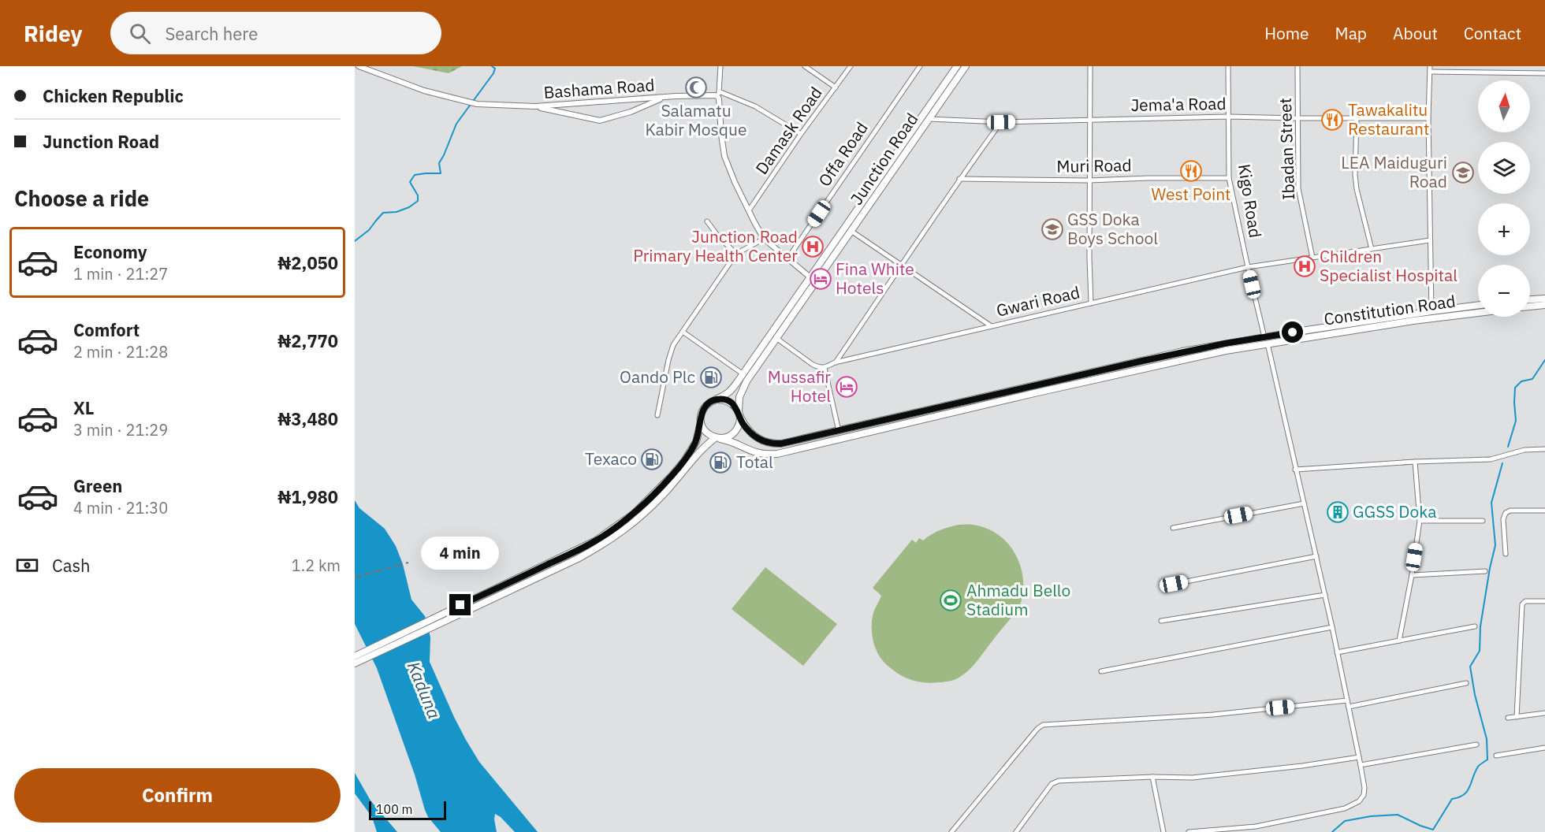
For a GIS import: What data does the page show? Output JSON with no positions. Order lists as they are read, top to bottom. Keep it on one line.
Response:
{"streets":{"main road":["Junction Road","Constitution Road"],"street":["Bashama Road","Jema'a Road","Damask Road","Ibadan Street","Offa Road","Muri Road","Kigo Road","Gwari Road"]},"crossings":[["Jema'a Road","Ibadan Street"],["Jema'a Road","Junction Road"],["Jema'a Road","Kigo Road"],["Jema'a Road","Gwari Road"],["Ibadan Street","Gwari Road"],["Junction Road","Constitution Road"],["Muri Road","Kigo Road"],["Muri Road","Gwari Road"],["Kigo Road","Gwari Road"],["Kigo Road","Constitution Road"]],"water":["Kaduna"],"places":{"mosque":["Salamatu Kabir Mosque"],"restaurant":["Tawakalitu Restaurant","West Point"],"school or university":["LEA Maiduguri Road","GSS Doka Boys School"],"hospital":["Junction Road Primary Health Center","Children Specialist Hospital"],"hotel":["Fina White Hotels","Mussafir Hotel"],"fuel station":["Oando Plc","Texaco","Total"],"building":["GGSS Doka"],"sports":["Ahmadu Bello Stadium"]},"scale_bar":"100 m","north":"top","page":{"header":"Ridey","search":"Search here","nav":["Home","Map","About","Contact"],"banner":["Chicken Republic","Junction Road"],"map_buttons":["+","−"],"heading":"Choose a ride","list":[{"name":"Economy","note":"1 min · 21:27","value":"₦2,050"},{"name":"Comfort","note":"2 min · 21:28","value":"₦2,770"},{"name":"XL","note":"3 min · 21:29","value":"₦3,480"},{"name":"Green","note":"4 min · 21:30","value":"₦1,980"}],"bubble":"4 min","pay":["Cash","1.2 km"],"buttons":"Confirm","scale":"100 m"}}
